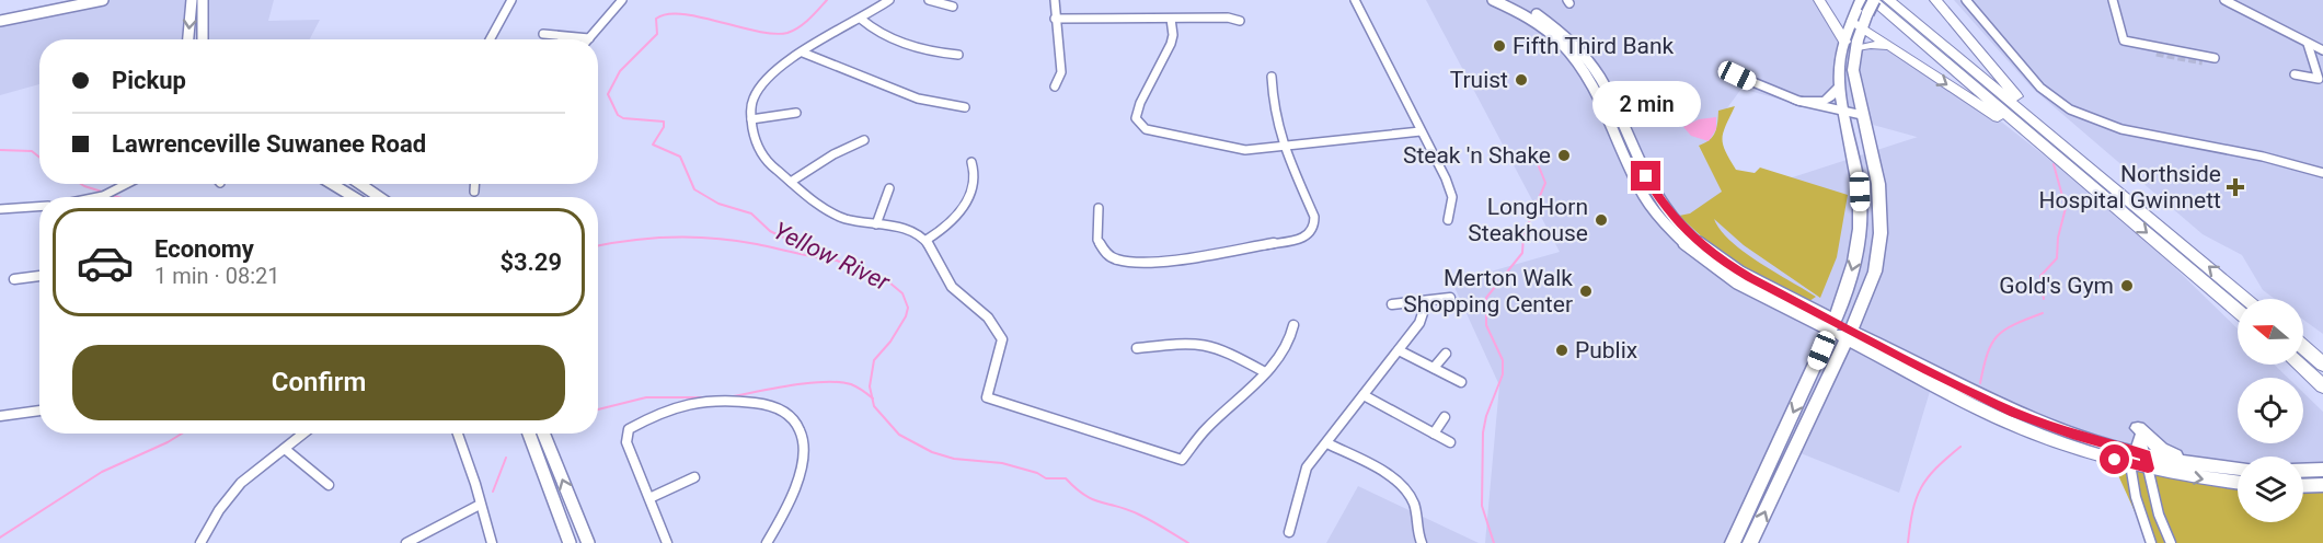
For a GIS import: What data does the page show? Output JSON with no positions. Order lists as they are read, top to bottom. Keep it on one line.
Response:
{"water":["Yellow River"],"places":{"other":["Fifth Third Bank","Truist","Steak 'n Shake","LongHorn Steakhouse","Gold's Gym","Merton Walk Shopping Center","Publix"],"health":["Northside Hospital Gwinnett"]},"north":"left","page":{"banner":["Pickup","Lawrenceville Suwanee Road"],"bubble":"2 min","list":[{"name":"Economy","note":"1 min · 08:21","value":"$3.29"}],"buttons":"Confirm"}}
